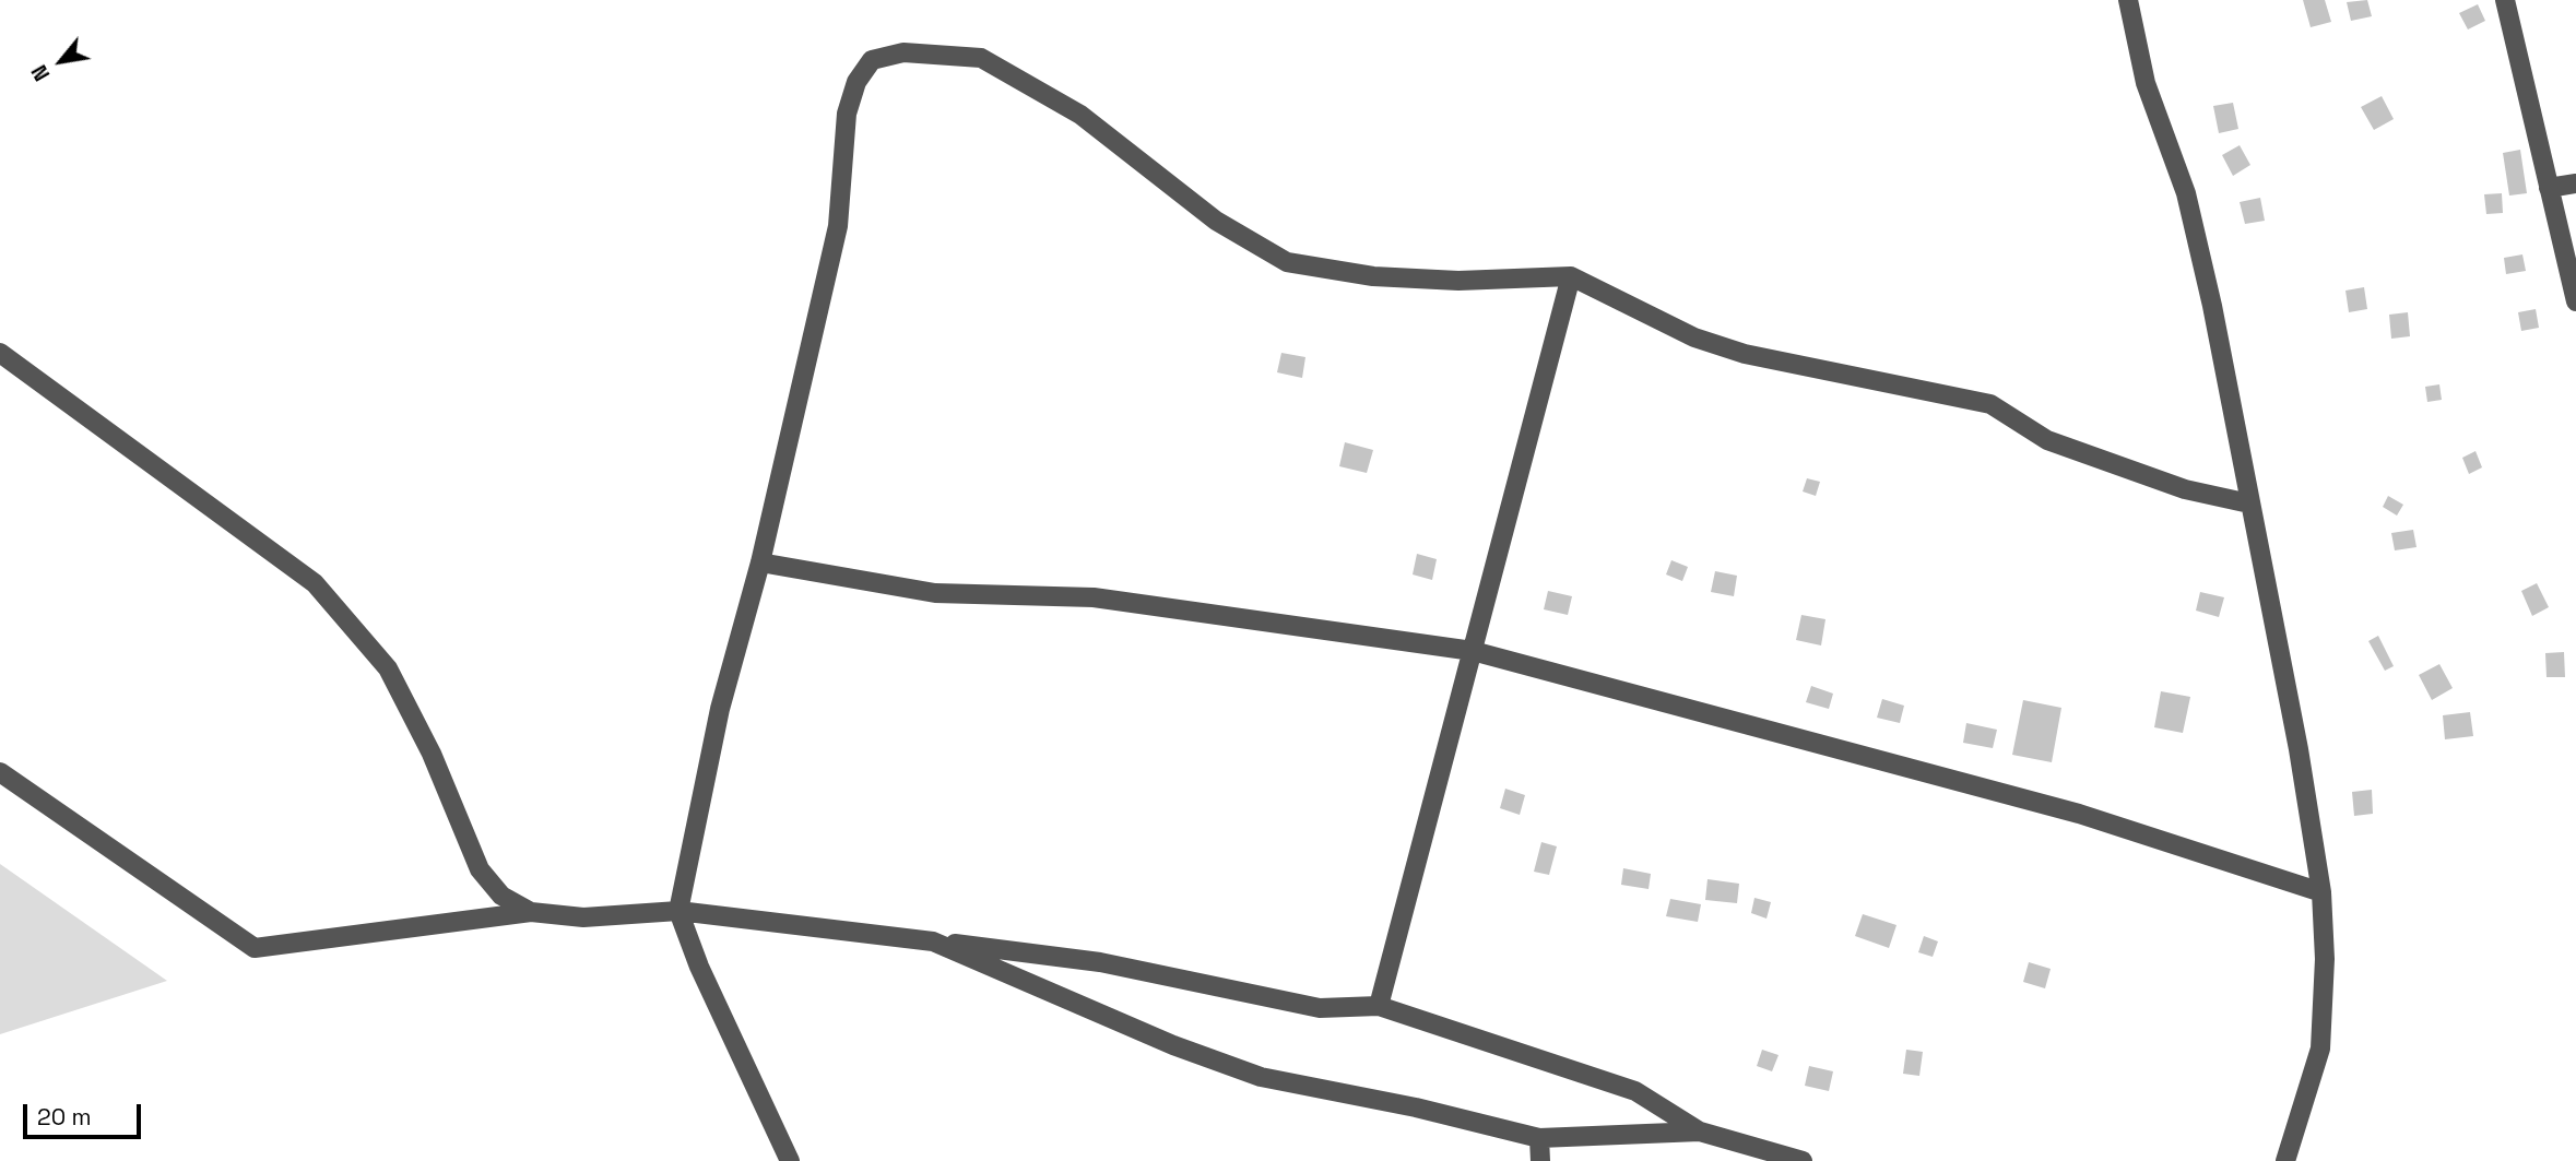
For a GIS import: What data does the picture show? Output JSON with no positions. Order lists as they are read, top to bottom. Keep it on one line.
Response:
{"scale_bar":"20 m","north":"bottom left"}
